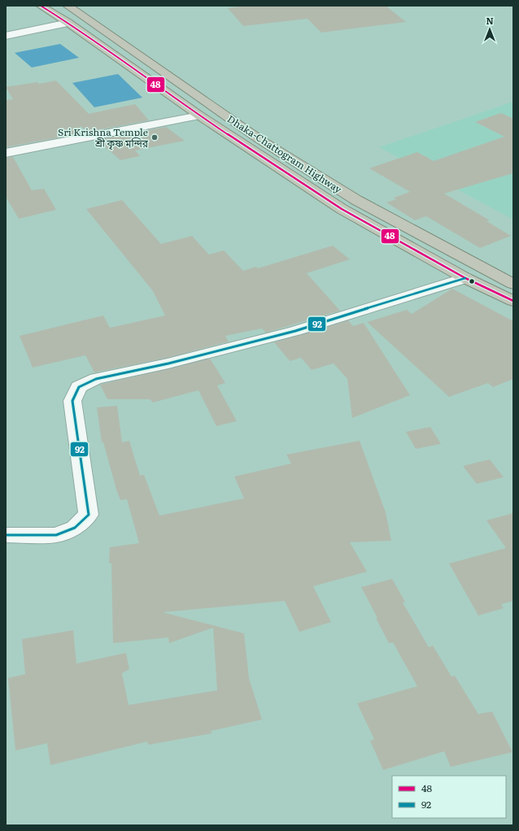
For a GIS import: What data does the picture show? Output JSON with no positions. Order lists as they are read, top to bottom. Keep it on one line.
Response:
{"streets":{"highway":["Dhaka-Chattogram Highway"]},"places":["Sri Krishna Temple শ্রী কৃষ্ণ মন্দির"],"lines":["transit line 48","transit line 92"],"legend":["48","92"],"north":"top"}
